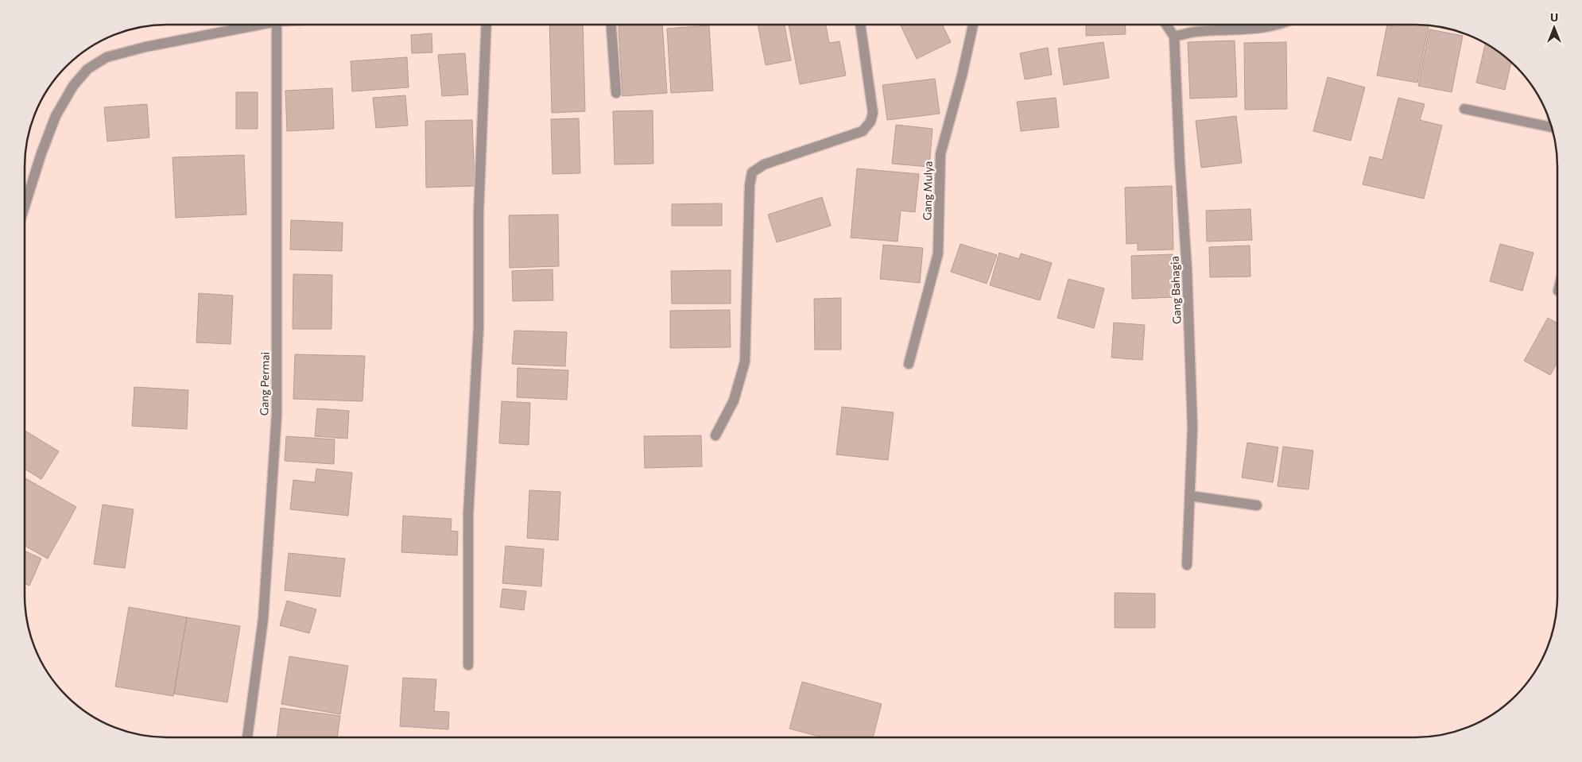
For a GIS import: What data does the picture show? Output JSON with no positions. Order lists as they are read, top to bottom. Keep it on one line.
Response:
{"streets":{"street":["Gang Mulya","Gang Bahagia","Gang Permai"]},"north":"top"}
